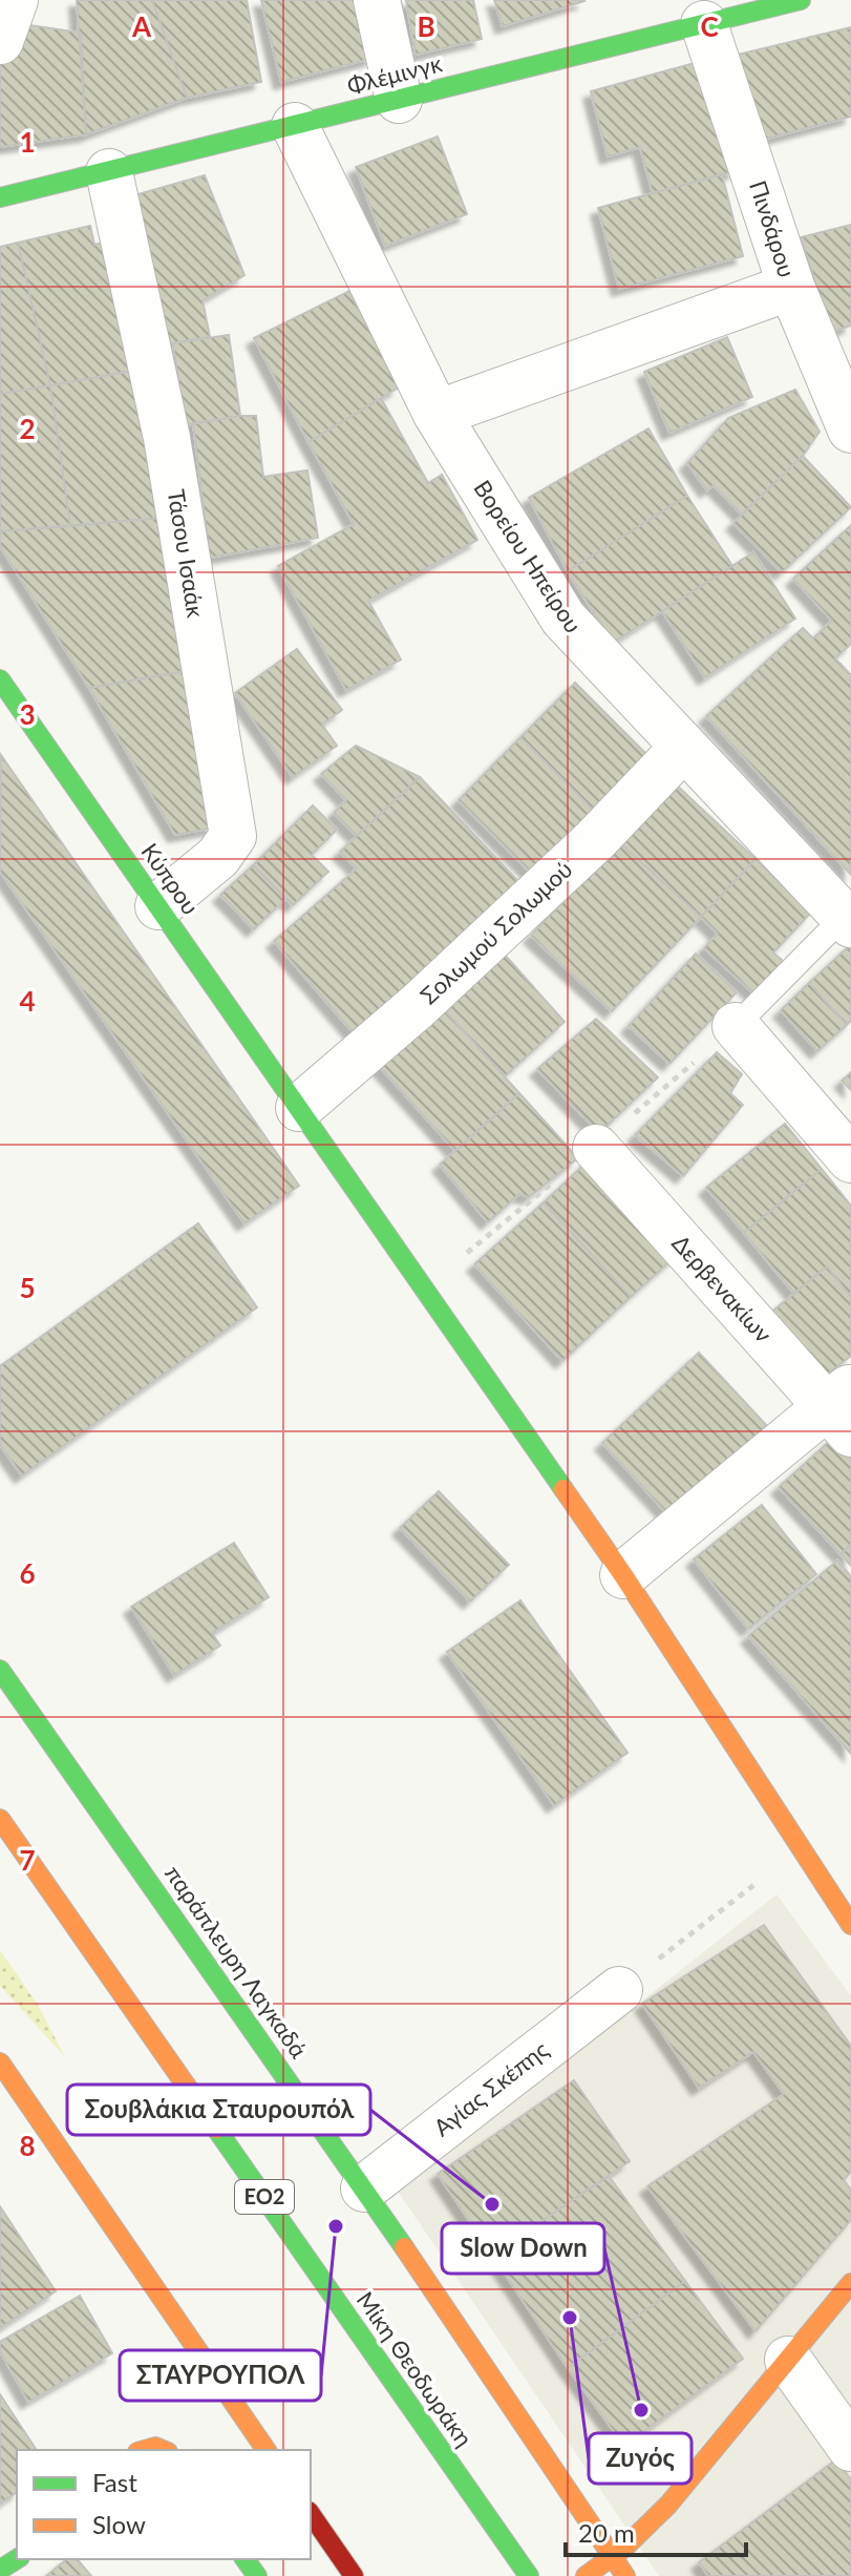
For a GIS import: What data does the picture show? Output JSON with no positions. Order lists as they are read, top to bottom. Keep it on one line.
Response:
{"streets":{"main road":["Φλέμινγκ","Κύπρου","παράπλευρη Λαγκαδά","ΕΟ2","Μίκη Θεοδωράκη"],"street":["Πινδάρου","Τάσου Ισαάκ","Βορείου Ηπείρου","Σολωμού Σολωμού","Δερβενακίων","Αγίας Σκέπης"]},"crossings":[["Φλέμινγκ","Πινδάρου"],["Φλέμινγκ","Τάσου Ισαάκ"],["Φλέμινγκ","Βορείου Ηπείρου"],["Τάσου Ισαάκ","Κύπρου"],["Βορείου Ηπείρου","Σολωμού Σολωμού"],["Κύπρου","Σολωμού Σολωμού"],["παράπλευρη Λαγκαδά","Αγίας Σκέπης"]],"places":["Σουβλάκια Σταυρουπόλ","ΣΤΑΥΡΟΥΠΟΛ","Ζυγός","Slow Down"],"legend":["Fast","Slow"],"scale_bar":"20 m","grid":{"columns":["A","B","C"],"rows":["1","2","3","4","5","6","7","8"]}}
